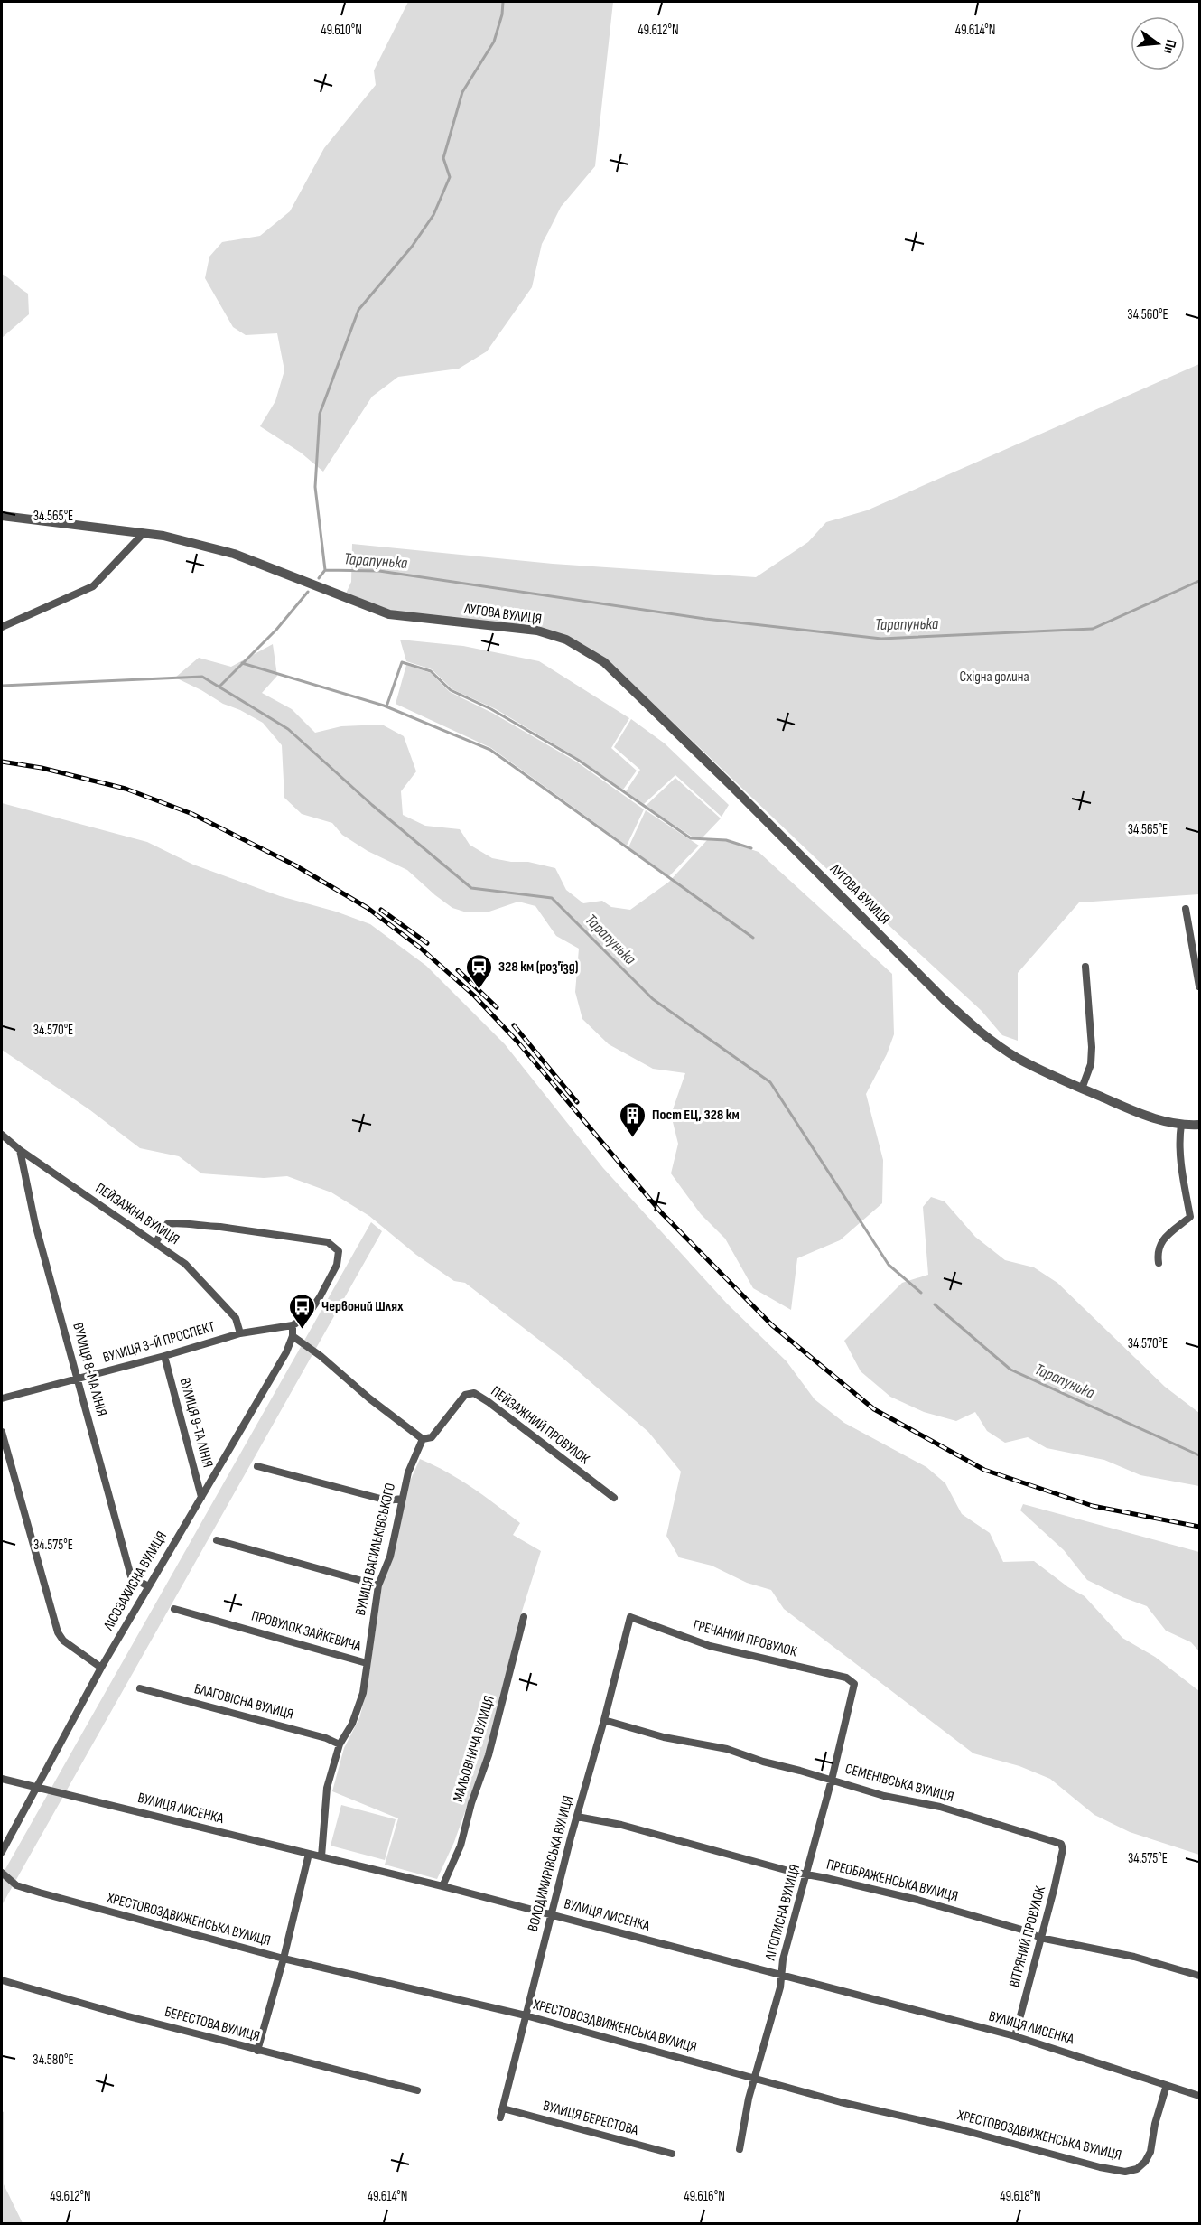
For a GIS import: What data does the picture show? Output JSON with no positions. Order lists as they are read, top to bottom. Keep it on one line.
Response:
{"streets":{"street":["ЛУГОВА ВУЛИЦЯ","ПЕЙЗАЖНА ВУЛИЦЯ","ВУЛИЦЯ 3-Й ПРОСПЕКТ","ВУЛИЦЯ 8-МА ЛІНІЯ","ВУЛИЦЯ 9-ТА ЛІНІЯ","ПЕЙЗАЖНИЙ ПРОВУЛОК","ВУЛИЦЯ ВАСИЛЬКІВСЬКОГО","ЛІСОЗАХИСНА ВУЛИЦЯ","ПРОВУЛОК ЗАЙКЕВИЧА","ГРЕЧАНИЙ ПРОВУЛОК","БЛАГОВІСНА ВУЛИЦЯ","МАЛЬОВНИЧА ВУЛИЦЯ","СЕМЕНІВСЬКА ВУЛИЦЯ","ВУЛИЦЯ ЛИСЕНКА","ВОЛОДИМИРІВСЬКА ВУЛИЦЯ","ПРЕОБРАЖЕНСЬКА ВУЛИЦЯ","ЛІТОПИСНА ВУЛИЦЯ","ХРЕСТОВОЗДВИЖЕНСЬКА ВУЛИЦЯ","ВІТРЯНИЙ ПРОВУЛОК","БЕРЕСТОВА ВУЛИЦЯ","ВУЛИЦЯ БЕРЕСТОВА"]},"crossings":[["ПЕЙЗАЖНА ВУЛИЦЯ","ВУЛИЦЯ 3-Й ПРОСПЕКТ"],["ПЕЙЗАЖНА ВУЛИЦЯ","ВУЛИЦЯ 8-МА ЛІНІЯ"],["ВУЛИЦЯ 3-Й ПРОСПЕКТ","ВУЛИЦЯ 8-МА ЛІНІЯ"],["ВУЛИЦЯ 3-Й ПРОСПЕКТ","ВУЛИЦЯ 9-ТА ЛІНІЯ"],["ВУЛИЦЯ 3-Й ПРОСПЕКТ","ЛІСОЗАХИСНА ВУЛИЦЯ"],["ВУЛИЦЯ 8-МА ЛІНІЯ","ЛІСОЗАХИСНА ВУЛИЦЯ"],["ВУЛИЦЯ 9-ТА ЛІНІЯ","ЛІСОЗАХИСНА ВУЛИЦЯ"],["ПЕЙЗАЖНИЙ ПРОВУЛОК","ВУЛИЦЯ ВАСИЛЬКІВСЬКОГО"],["ВУЛИЦЯ ВАСИЛЬКІВСЬКОГО","ПРОВУЛОК ЗАЙКЕВИЧА"],["ВУЛИЦЯ ВАСИЛЬКІВСЬКОГО","БЛАГОВІСНА ВУЛИЦЯ"],["ВУЛИЦЯ ВАСИЛЬКІВСЬКОГО","ВУЛИЦЯ ЛИСЕНКА"],["ЛІСОЗАХИСНА ВУЛИЦЯ","ВУЛИЦЯ ЛИСЕНКА"],["ГРЕЧАНИЙ ПРОВУЛОК","ВОЛОДИМИРІВСЬКА ВУЛИЦЯ"],["ГРЕЧАНИЙ ПРОВУЛОК","ЛІТОПИСНА ВУЛИЦЯ"],["МАЛЬОВНИЧА ВУЛИЦЯ","ВУЛИЦЯ ЛИСЕНКА"],["СЕМЕНІВСЬКА ВУЛИЦЯ","ВОЛОДИМИРІВСЬКА ВУЛИЦЯ"],["СЕМЕНІВСЬКА ВУЛИЦЯ","ЛІТОПИСНА ВУЛИЦЯ"],["СЕМЕНІВСЬКА ВУЛИЦЯ","ВІТРЯНИЙ ПРОВУЛОК"],["ВУЛИЦЯ ЛИСЕНКА","ВОЛОДИМИРІВСЬКА ВУЛИЦЯ"],["ВУЛИЦЯ ЛИСЕНКА","ЛІТОПИСНА ВУЛИЦЯ"],["ВУЛИЦЯ ЛИСЕНКА","ХРЕСТОВОЗДВИЖЕНСЬКА ВУЛИЦЯ"],["ВУЛИЦЯ ЛИСЕНКА","ВІТРЯНИЙ ПРОВУЛОК"],["ВОЛОДИМИРІВСЬКА ВУЛИЦЯ","ПРЕОБРАЖЕНСЬКА ВУЛИЦЯ"],["ВОЛОДИМИРІВСЬКА ВУЛИЦЯ","ХРЕСТОВОЗДВИЖЕНСЬКА ВУЛИЦЯ"],["ВОЛОДИМИРІВСЬКА ВУЛИЦЯ","ВУЛИЦЯ БЕРЕСТОВА"],["ПРЕОБРАЖЕНСЬКА ВУЛИЦЯ","ЛІТОПИСНА ВУЛИЦЯ"],["ПРЕОБРАЖЕНСЬКА ВУЛИЦЯ","ВІТРЯНИЙ ПРОВУЛОК"],["ЛІТОПИСНА ВУЛИЦЯ","ХРЕСТОВОЗДВИЖЕНСЬКА ВУЛИЦЯ"]],"water":["Тарапунька"],"parks":["Східна долина"],"places":{"station":["328 км (роз'їзд)"],"building":["Пост ЕЦ, 328 км"],"bus stop":["Червоний Шлях"]},"north":"right","coordinates":["49.610°N","49.612°N","49.614°N","34.560°E","34.565°E","34.570°E","34.575°E","34.580°E","49.616°N","49.618°N"]}
